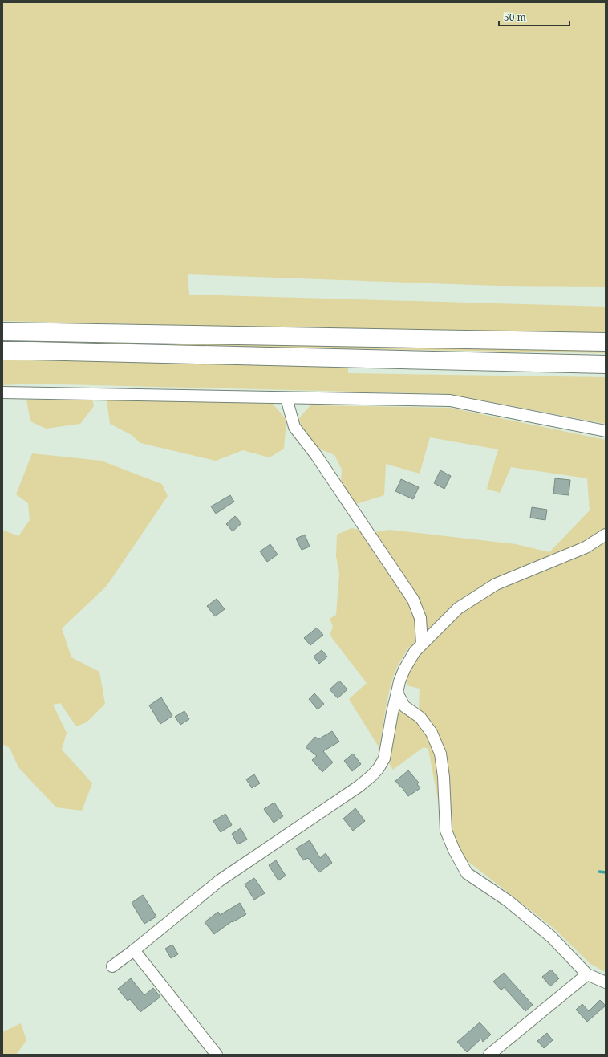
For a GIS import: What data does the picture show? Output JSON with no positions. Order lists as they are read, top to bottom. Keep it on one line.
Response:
{"scale_bar":"50 m"}
